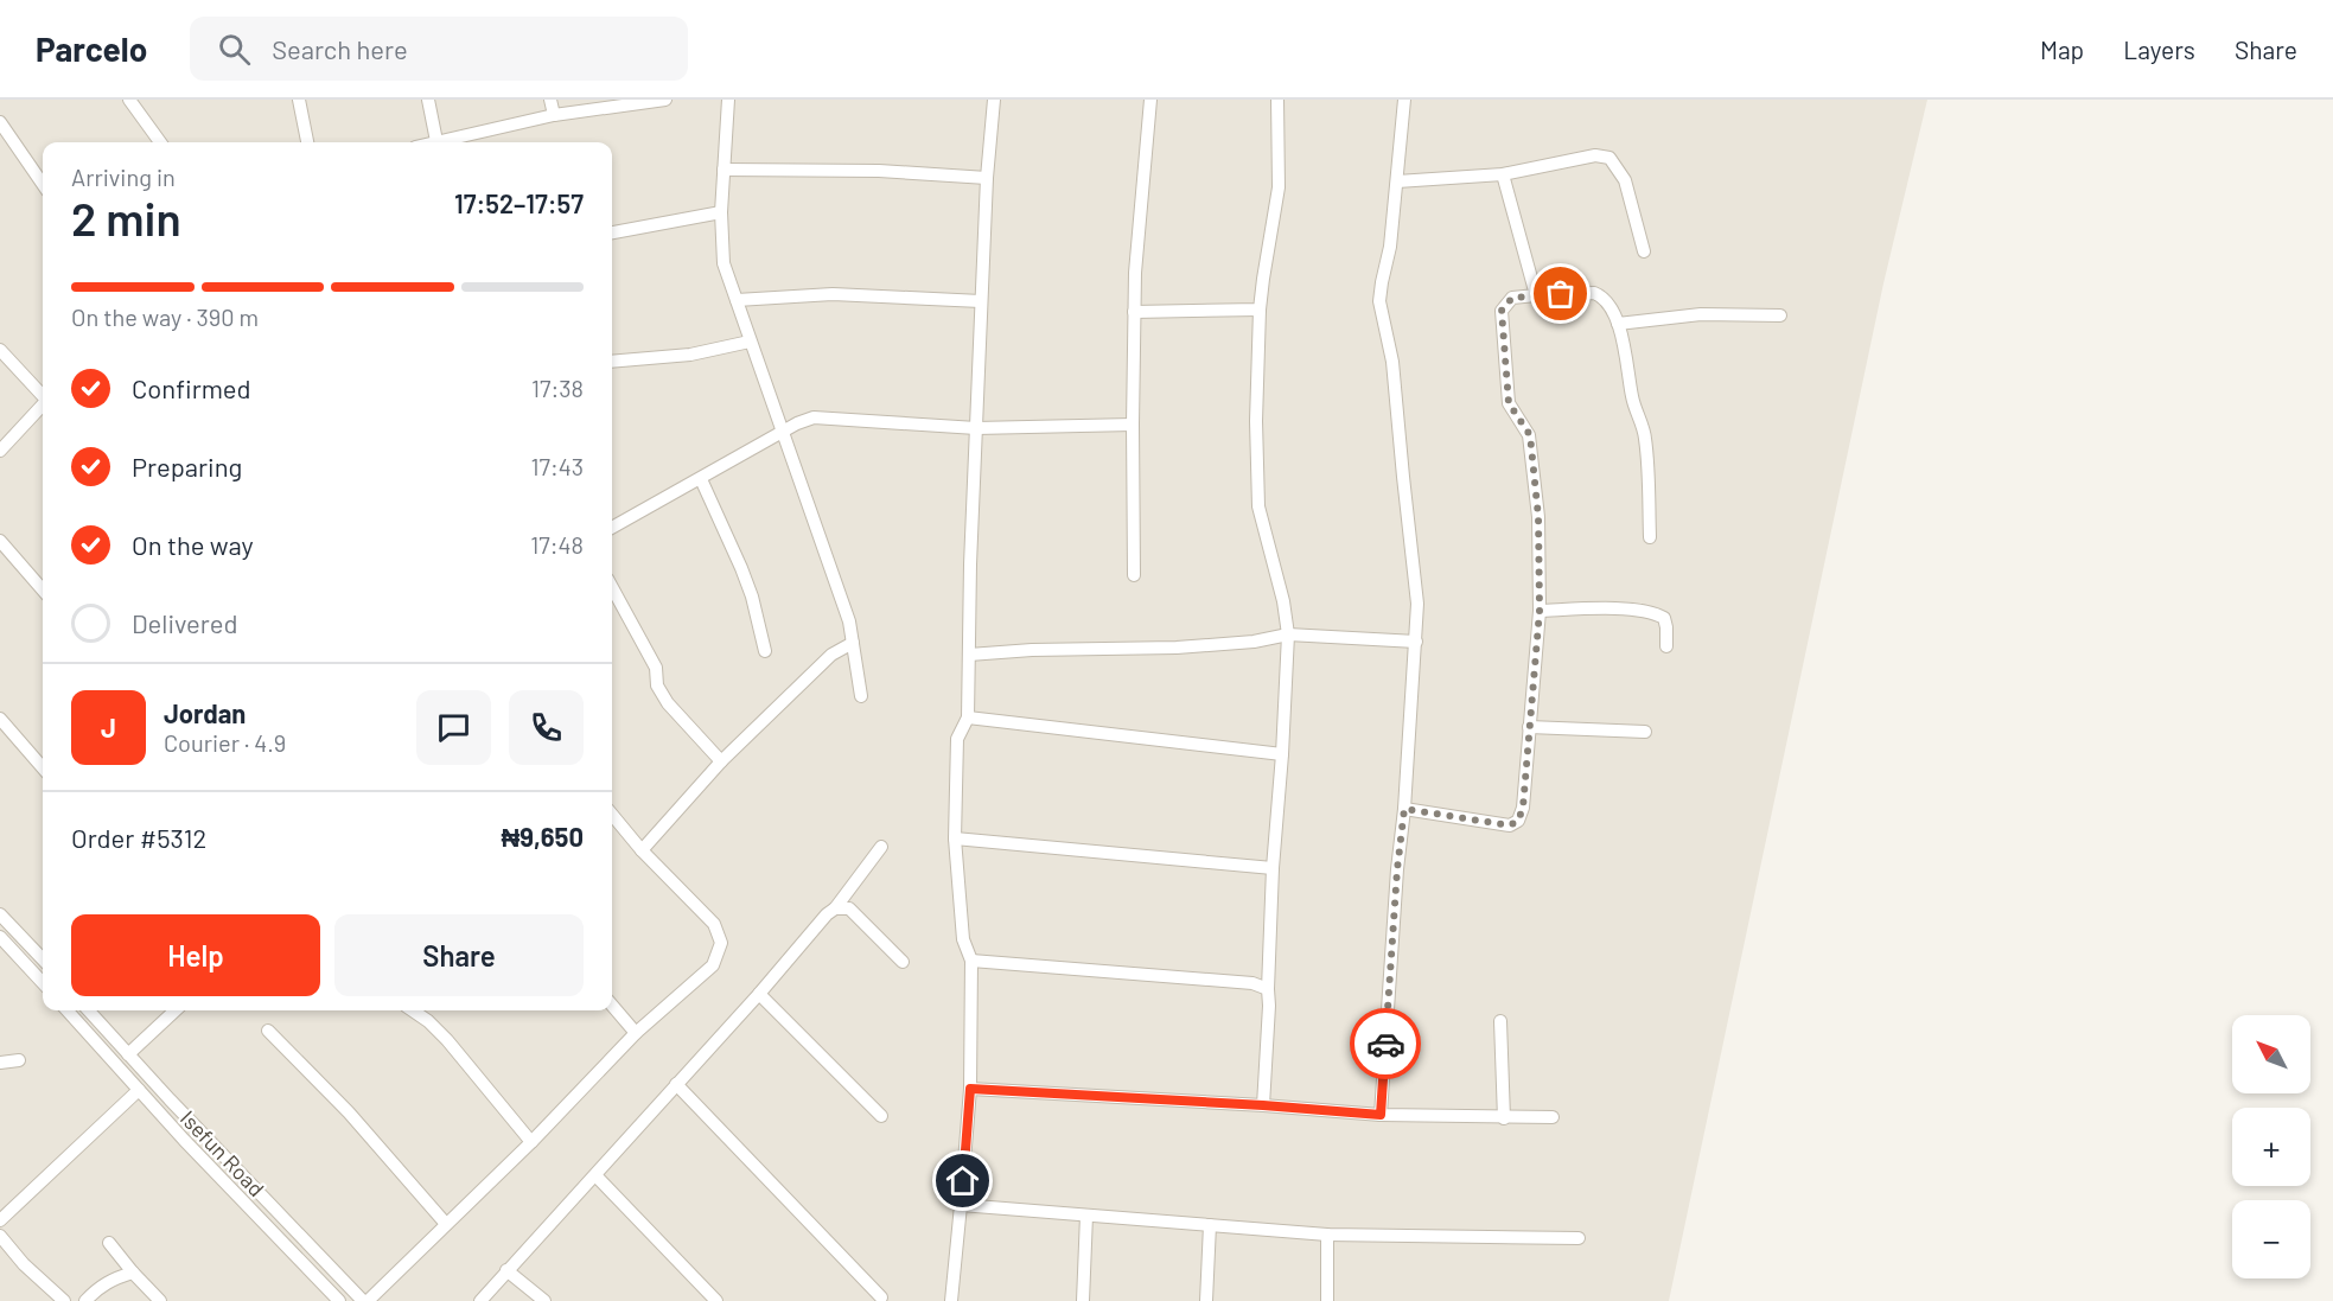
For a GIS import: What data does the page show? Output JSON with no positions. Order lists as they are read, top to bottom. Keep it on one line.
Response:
{"streets":{"street":["Isefun Road"]},"north":"top left","page":{"header":"Parcelo","search":"Search here","nav":["Map","Layers","Share"],"heading":["2 min","Arriving in","17:52–17:57"],"panel":["Jordan","Courier · 4.9","Order #5312","₦9,650"],"bar":"On the way · 390 m","list":[["Confirmed","17:38"],["Preparing","17:43"],["On the way","17:48"],"Delivered"],"round":"J","buttons":["Help","Share"],"map_buttons":["+","−"]}}
